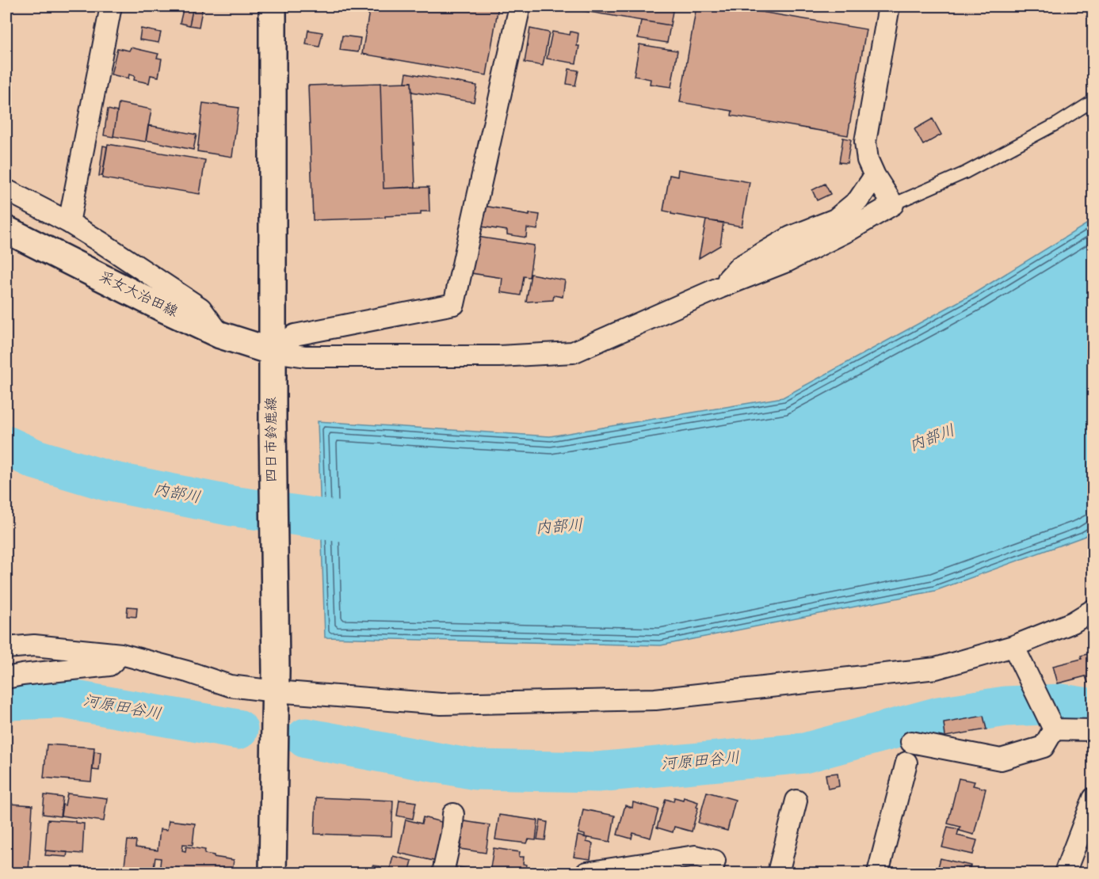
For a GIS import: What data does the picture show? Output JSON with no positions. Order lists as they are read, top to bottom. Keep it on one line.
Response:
{"streets":{"main road":["采女大治田線","四日市鈴鹿線"]},"crossings":[["采女大治田線","四日市鈴鹿線"]],"water":["内部川","河原田谷川"]}
